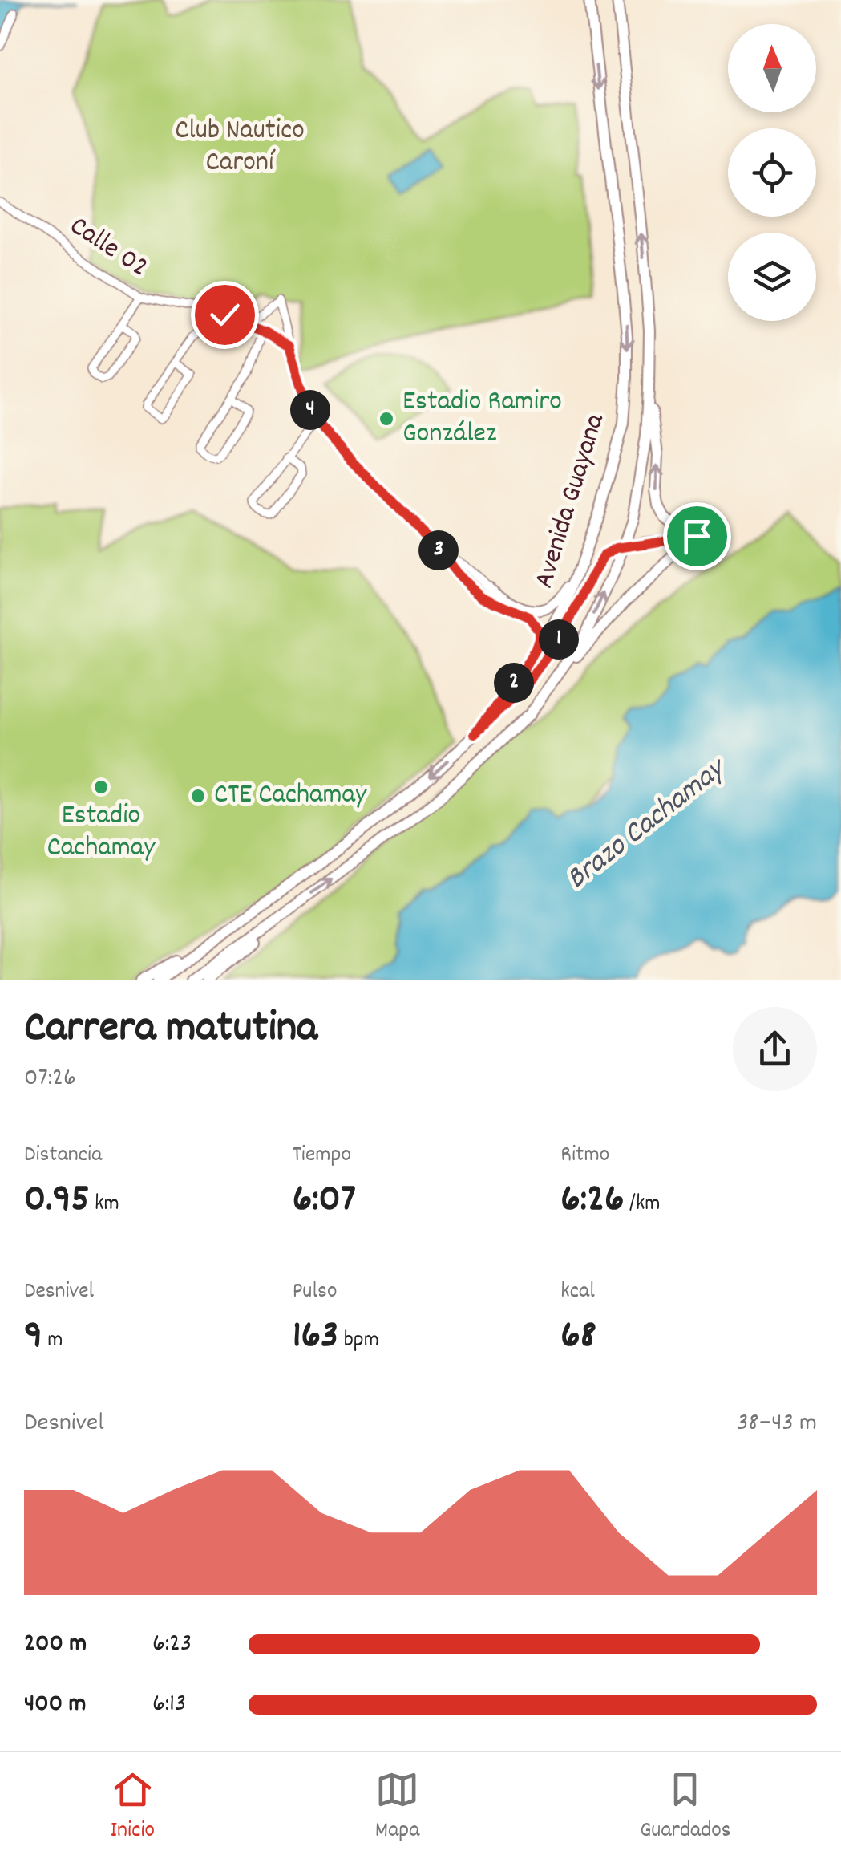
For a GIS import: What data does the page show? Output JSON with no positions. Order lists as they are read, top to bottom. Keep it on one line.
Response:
{"streets":{"main road":["Avenida Guayana"],"street":["Calle 02"]},"water":["Brazo Cachamay"],"parks":["Club Nautico Caroní"],"places":["Estadio Ramiro González","Estadio Cachamay","CTE Cachamay"],"north":"top","page":{"pins":["4","3","1","2"],"heading":["Carrera matutina","07:26"],"stats":[["Distancia","0.95 km"],["Tiempo","6:07"],["Ritmo","6:26 /km"],["Desnivel","9 m"],["Pulso","163 bpm"],["kcal","68"]],"chart":["Desnivel","38–43 m"],"list":[{"name":"200 m","note":"6:23"},{"name":"400 m","note":"6:13"}],"tabs":["Inicio","Mapa","Guardados"]}}
